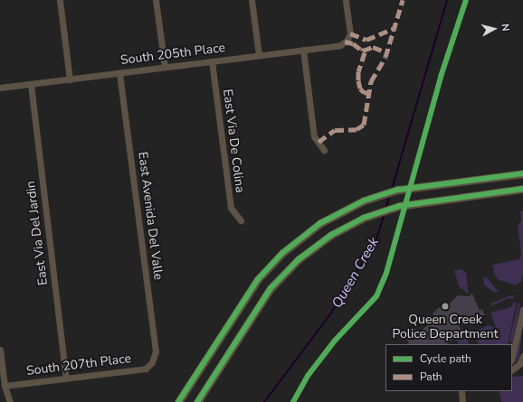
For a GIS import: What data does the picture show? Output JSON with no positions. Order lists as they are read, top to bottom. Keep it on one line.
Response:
{"streets":{"street":["South 205th Place","East Via De Colina","East Avenida Del Valle","East Via Del Jardin","South 207th Place"]},"crossings":[["South 205th Place","East Via De Colina"],["South 205th Place","East Avenida Del Valle"],["South 205th Place","East Via Del Jardin"],["East Avenida Del Valle","South 207th Place"],["East Via Del Jardin","South 207th Place"]],"water":["Queen Creek"],"places":["Queen Creek Police Department"],"legend":["Cycle path","Path"],"north":"right"}
